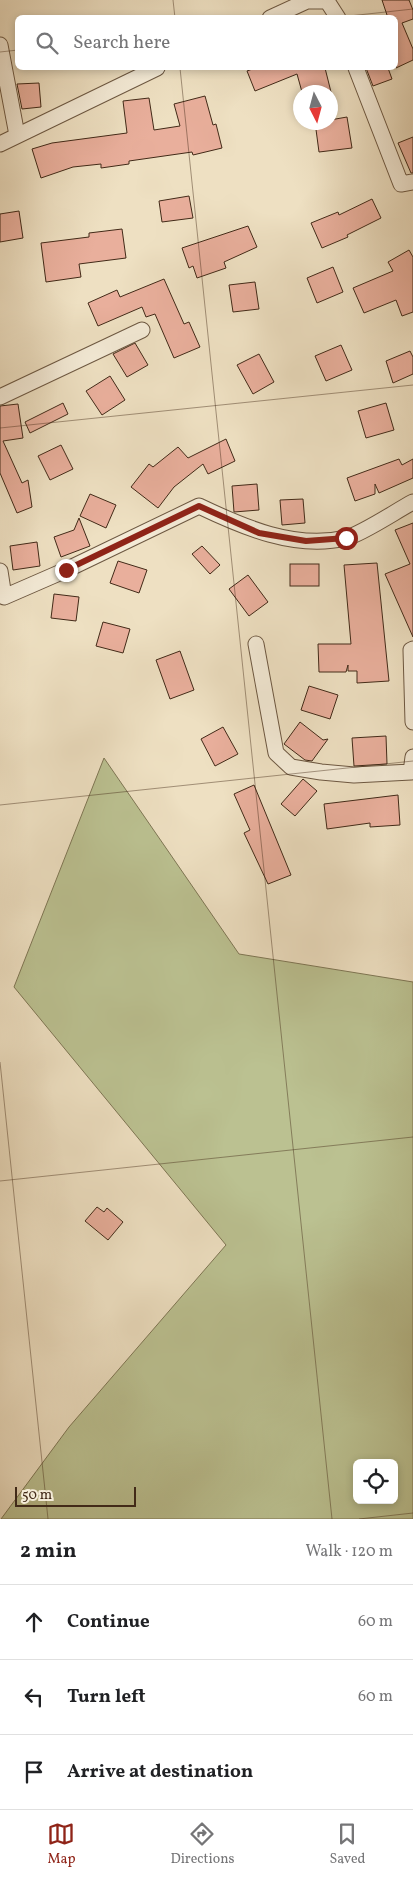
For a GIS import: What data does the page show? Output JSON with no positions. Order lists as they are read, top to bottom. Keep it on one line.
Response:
{"scale_bar":"50 m","north":"bottom","page":{"search":"Search here","scale":"50 m","heading":["2 min","Walk · 120 m"],"list":[["Continue","60 m"],["Turn left","60 m"],"Arrive at destination"],"nav":["Map","Directions","Saved"]}}
